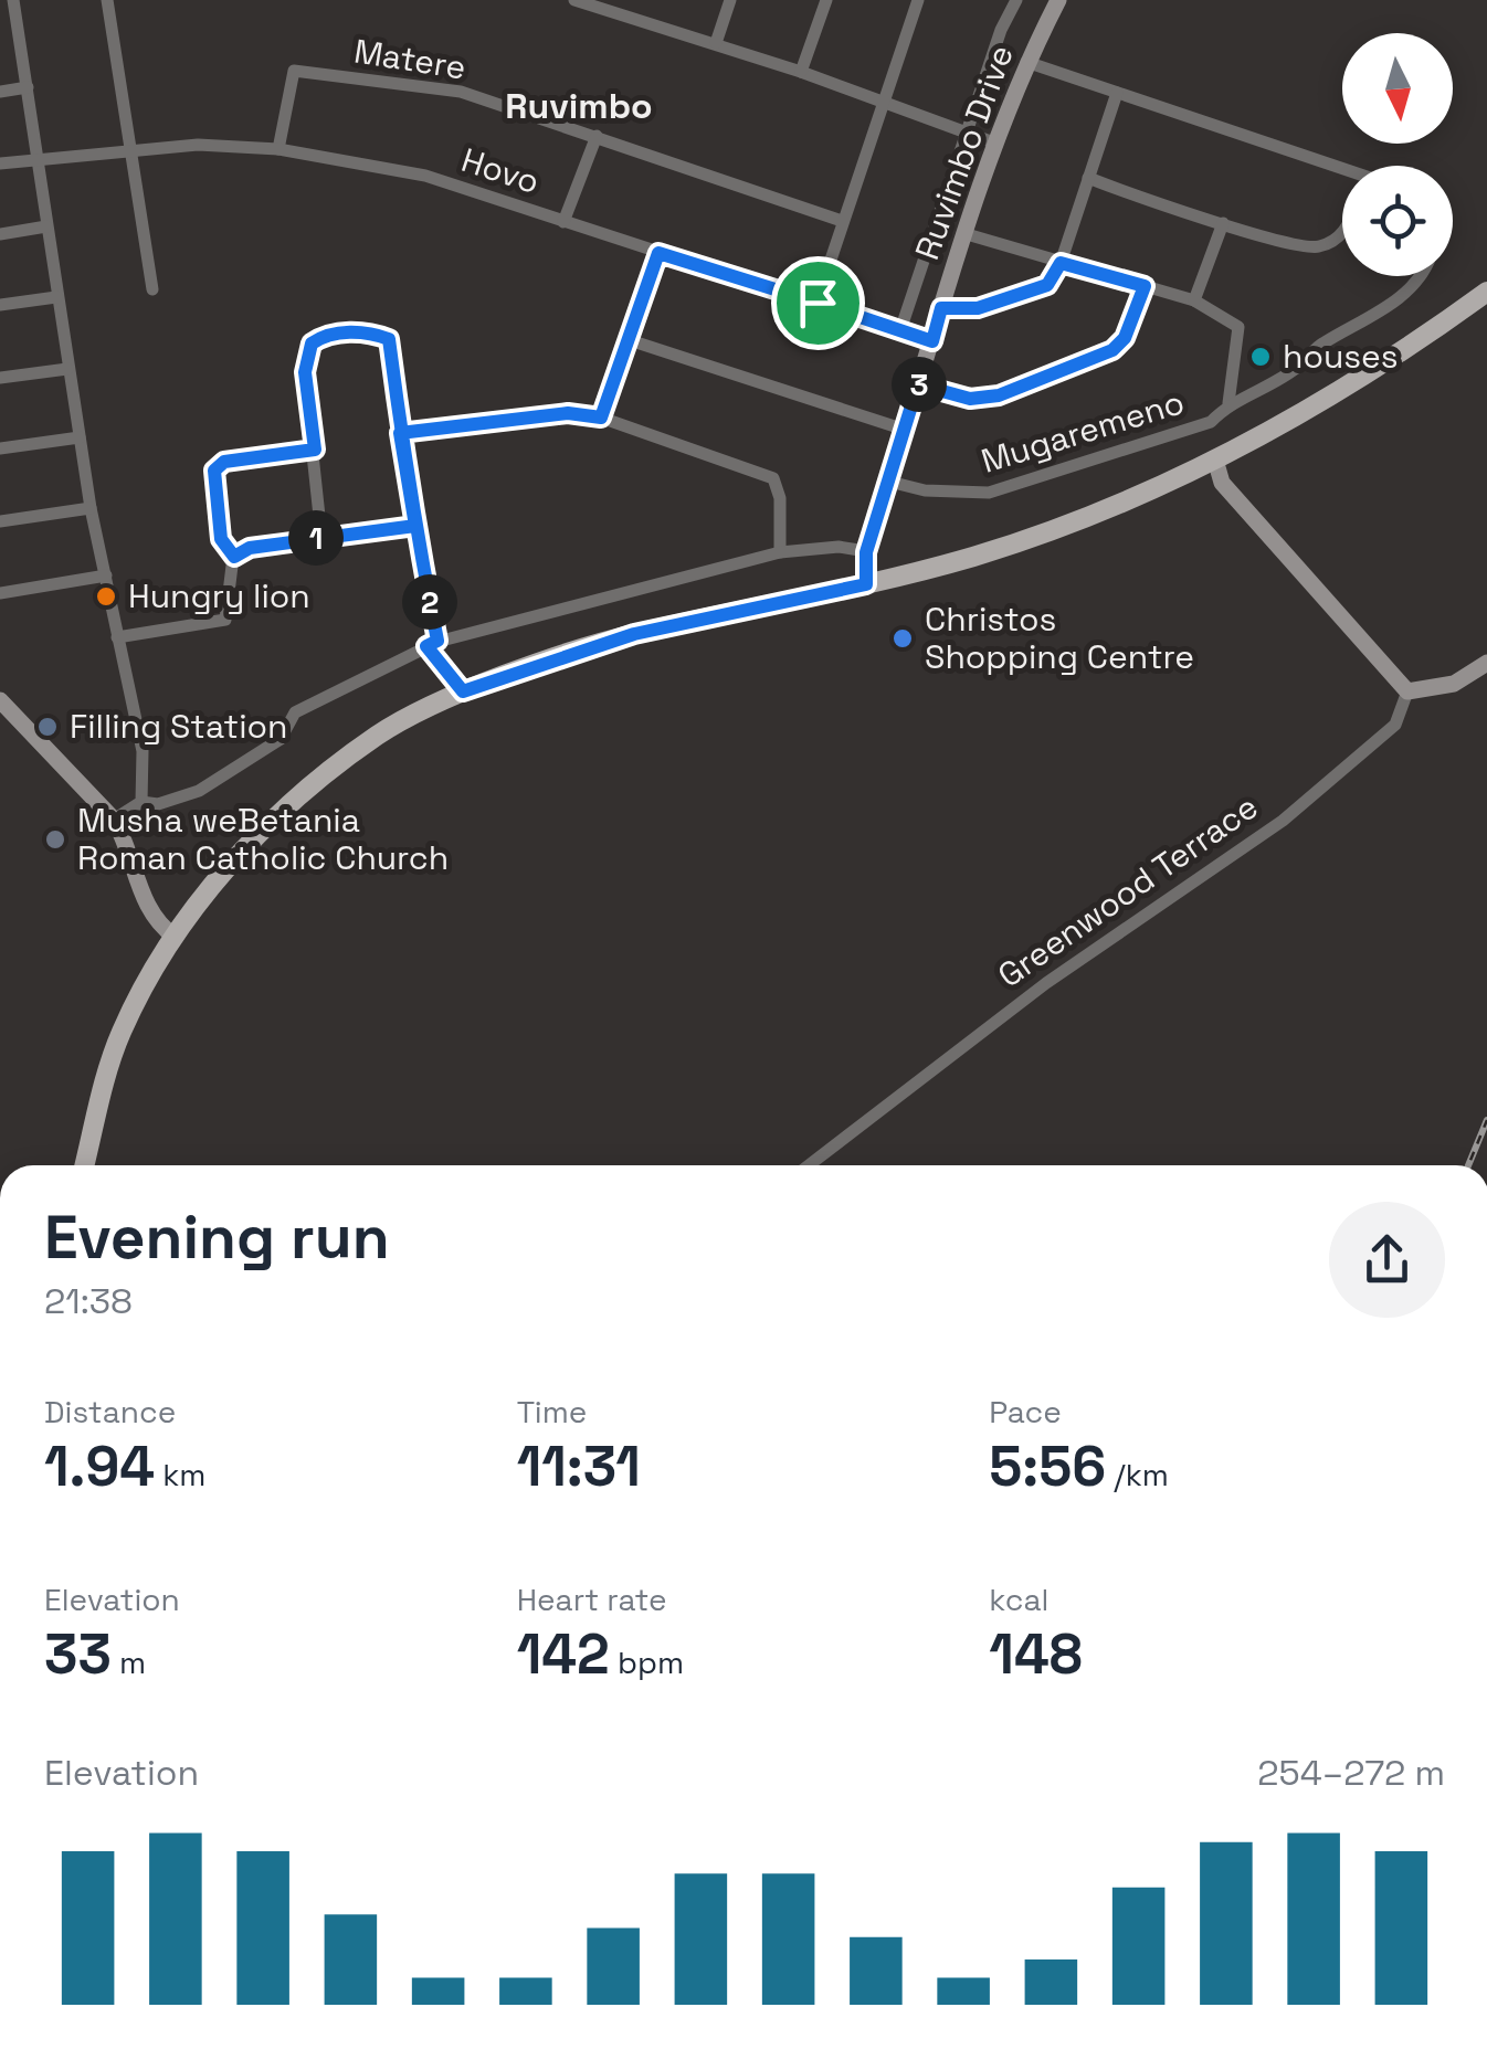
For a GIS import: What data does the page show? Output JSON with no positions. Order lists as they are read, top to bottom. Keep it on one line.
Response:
{"streets":{"street":["Matere","Ruvimbo Drive","Hovo","Mugaremeno","Greenwood Terrace"]},"crossings":[["Matere","Hovo"],["Ruvimbo Drive","Hovo"],["Ruvimbo Drive","Mugaremeno"]],"districts":["Ruvimbo"],"places":["houses","Hungry lion","Christos Shopping Centre","Filling Station","Musha weBetania Roman Catholic Church"],"north":"bottom","page":{"pins":["3","1","2"],"heading":["Evening run","21:38"],"stats":[["Distance","1.94 km"],["Time","11:31"],["Pace","5:56 /km"],["Elevation","33 m"],["Heart rate","142 bpm"],["kcal","148"]],"chart":["Elevation","254–272 m"]}}
